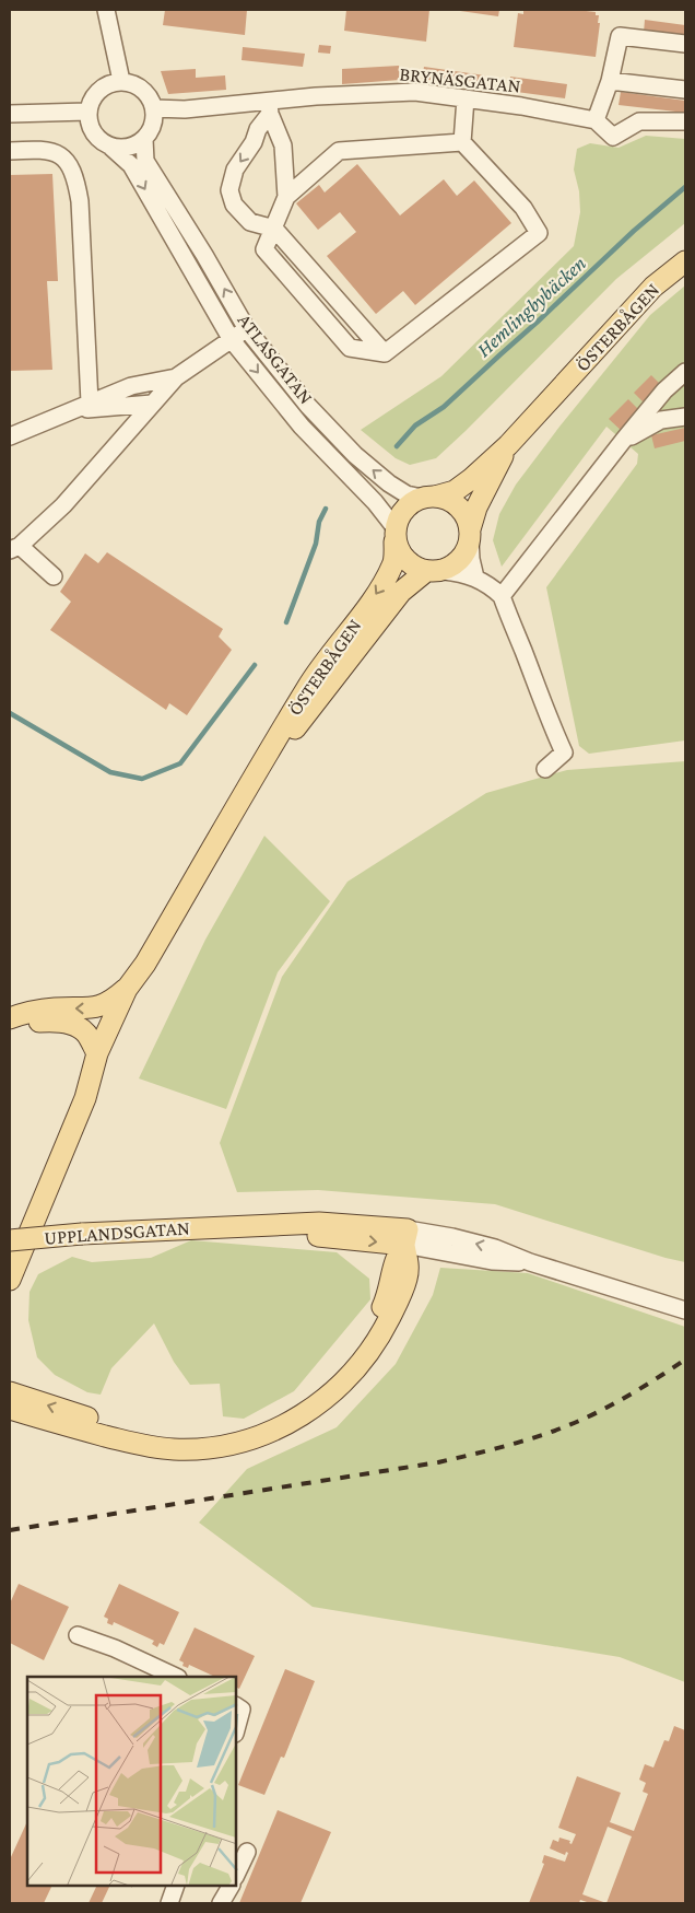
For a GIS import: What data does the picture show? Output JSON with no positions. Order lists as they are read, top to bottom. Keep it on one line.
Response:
{"streets":{"main road":["ÖSTERBÅGEN","UPPLANDSGATAN"],"street":["BRYNÄSGATAN","ATLASGATAN"]},"crossings":[["BRYNÄSGATAN","ATLASGATAN"],["ÖSTERBÅGEN","ATLASGATAN"]],"water":["Hemlingbybäcken"]}
